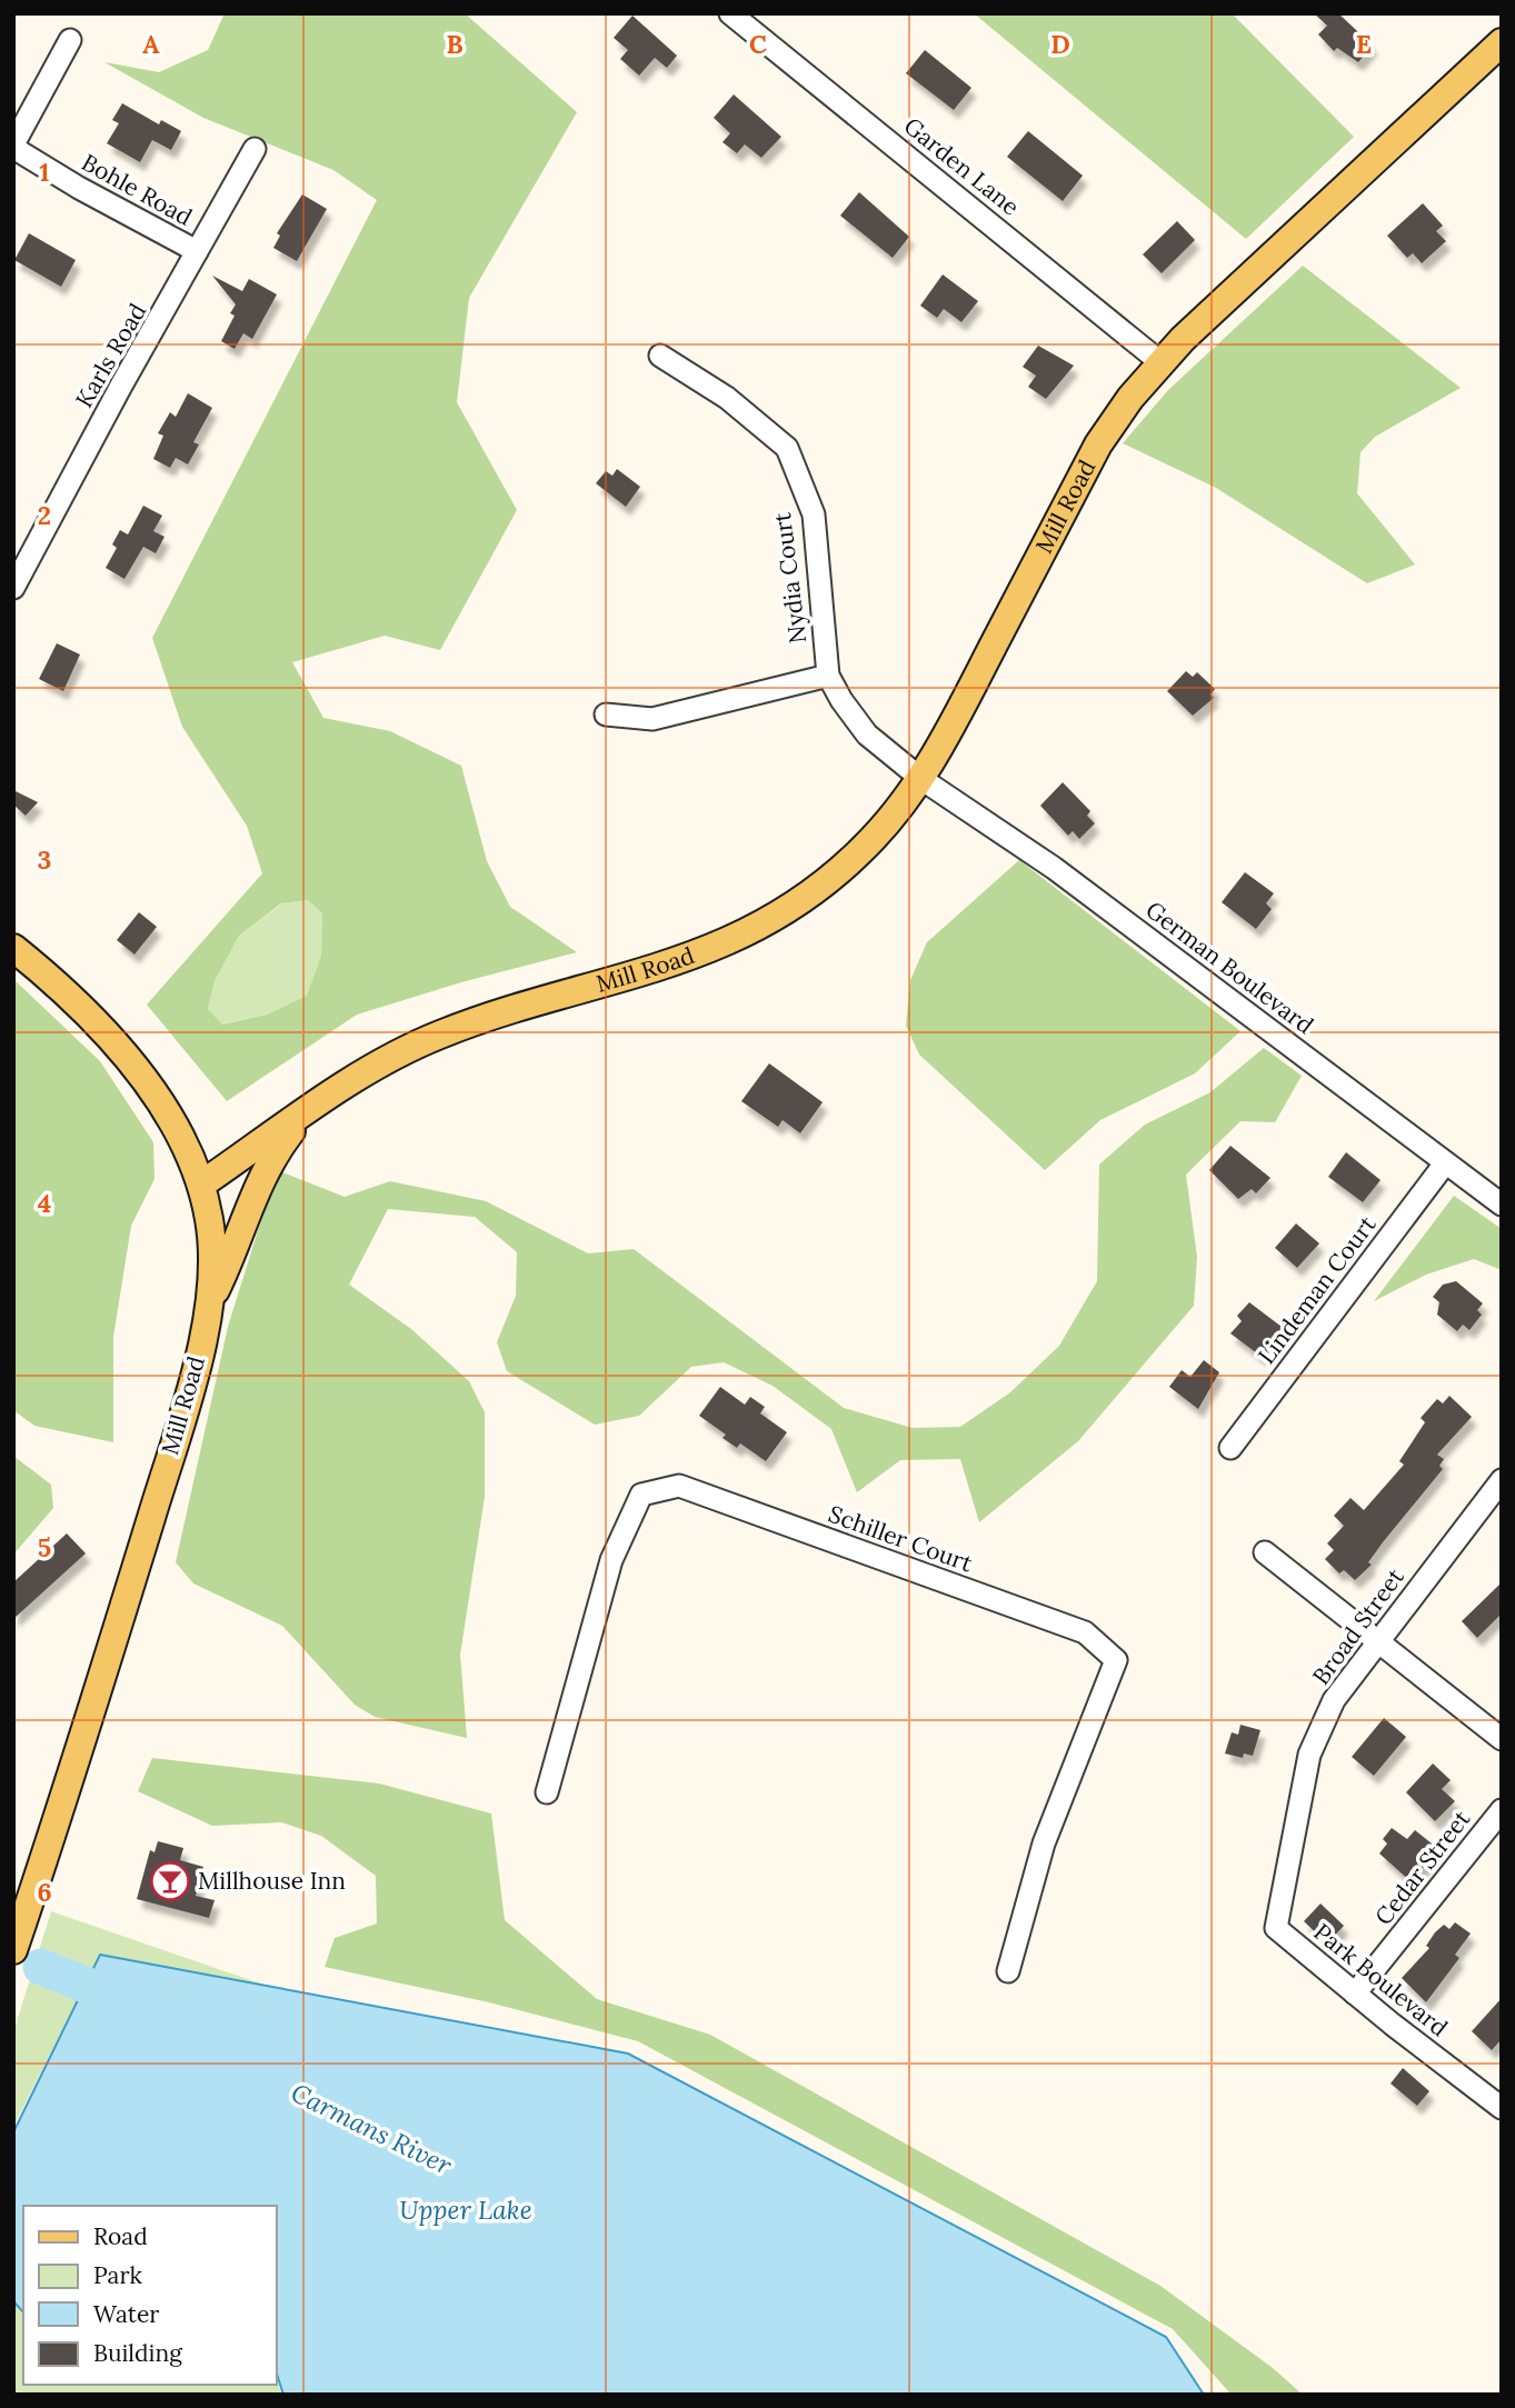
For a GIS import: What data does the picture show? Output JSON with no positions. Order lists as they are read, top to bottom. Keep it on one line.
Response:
{"streets":{"main road":["Mill Road"],"street":["Garden Lane","Bohle Road","Karls Road","Nydia Court","German Boulevard","Lindeman Court","Schiller Court","Broad Street","Cedar Street","Park Boulevard"]},"crossings":[["Garden Lane","Mill Road"],["Bohle Road","Karls Road"],["Mill Road","Nydia Court"],["Mill Road","German Boulevard"],["Nydia Court","German Boulevard"],["German Boulevard","Lindeman Court"],["Broad Street","Park Boulevard"],["Cedar Street","Park Boulevard"]],"water":["Carmans River","Upper Lake"],"places":{"bar":["Millhouse Inn"]},"legend":["Road","Park","Water","Building"],"grid":{"columns":["A","B","C","D","E"],"rows":["1","2","3","4","5","6"]}}
